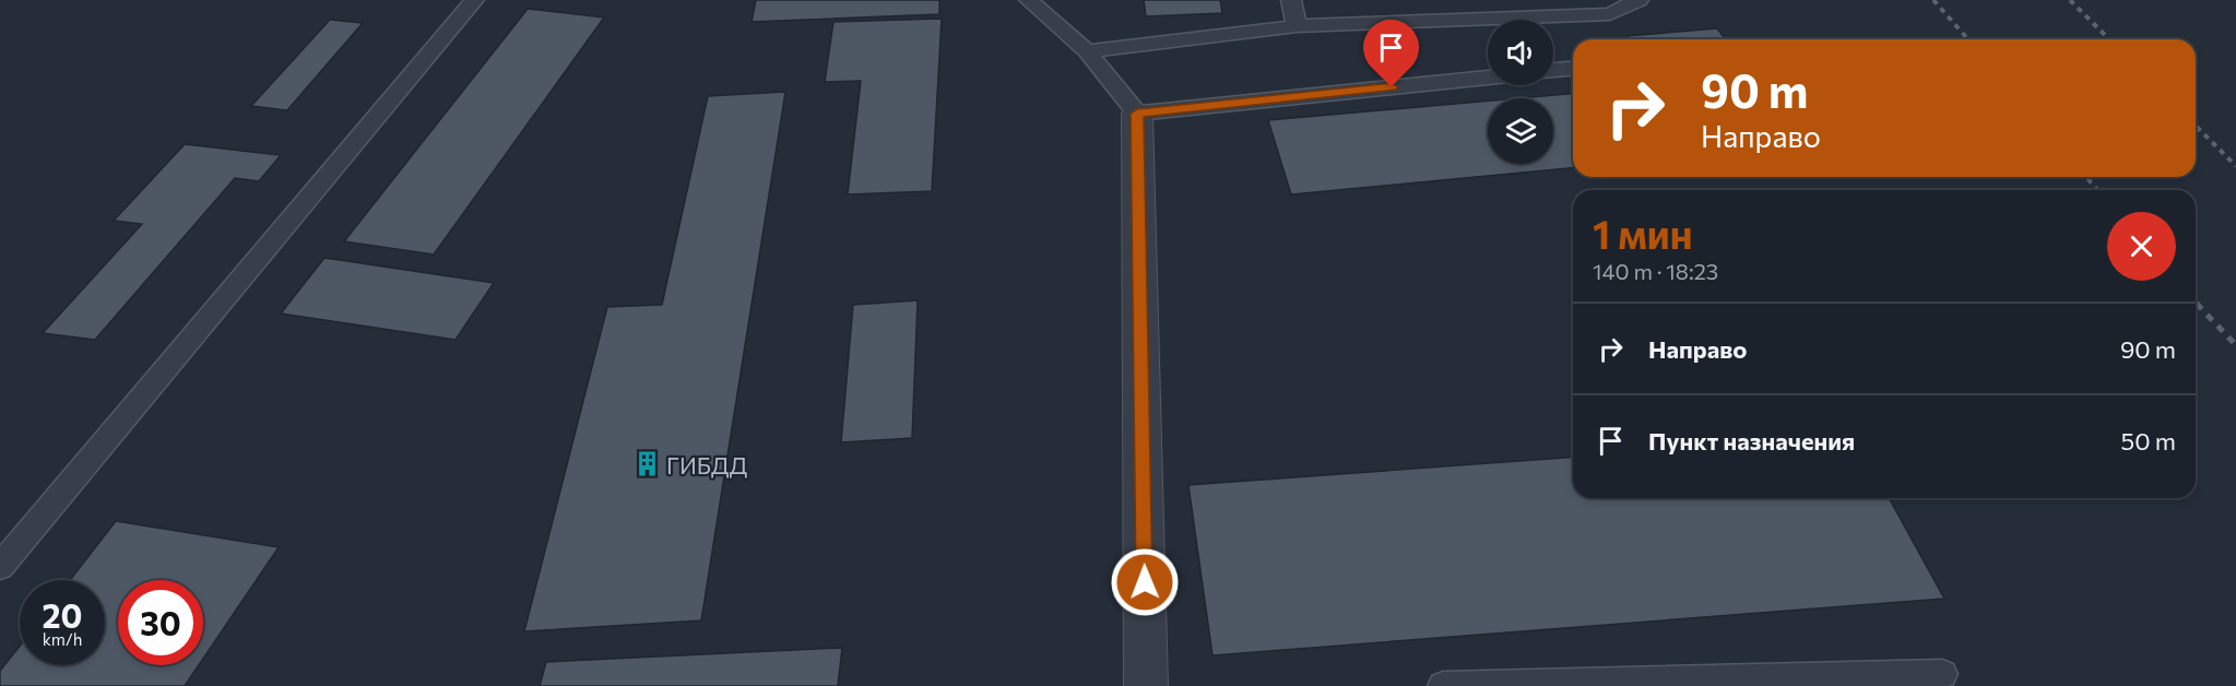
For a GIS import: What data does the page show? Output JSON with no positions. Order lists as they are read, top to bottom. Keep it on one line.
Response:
{"places":{"building":["ГИБДД"]},"page":{"turn":["90 m","Направо"],"heading":["1 мин","140 m · 18:23"],"list":[{"name":"Направо","value":"90 m"},{"name":"Пункт назначения","value":"50 m"}],"speed":"20 km/h","limit":"30"}}
